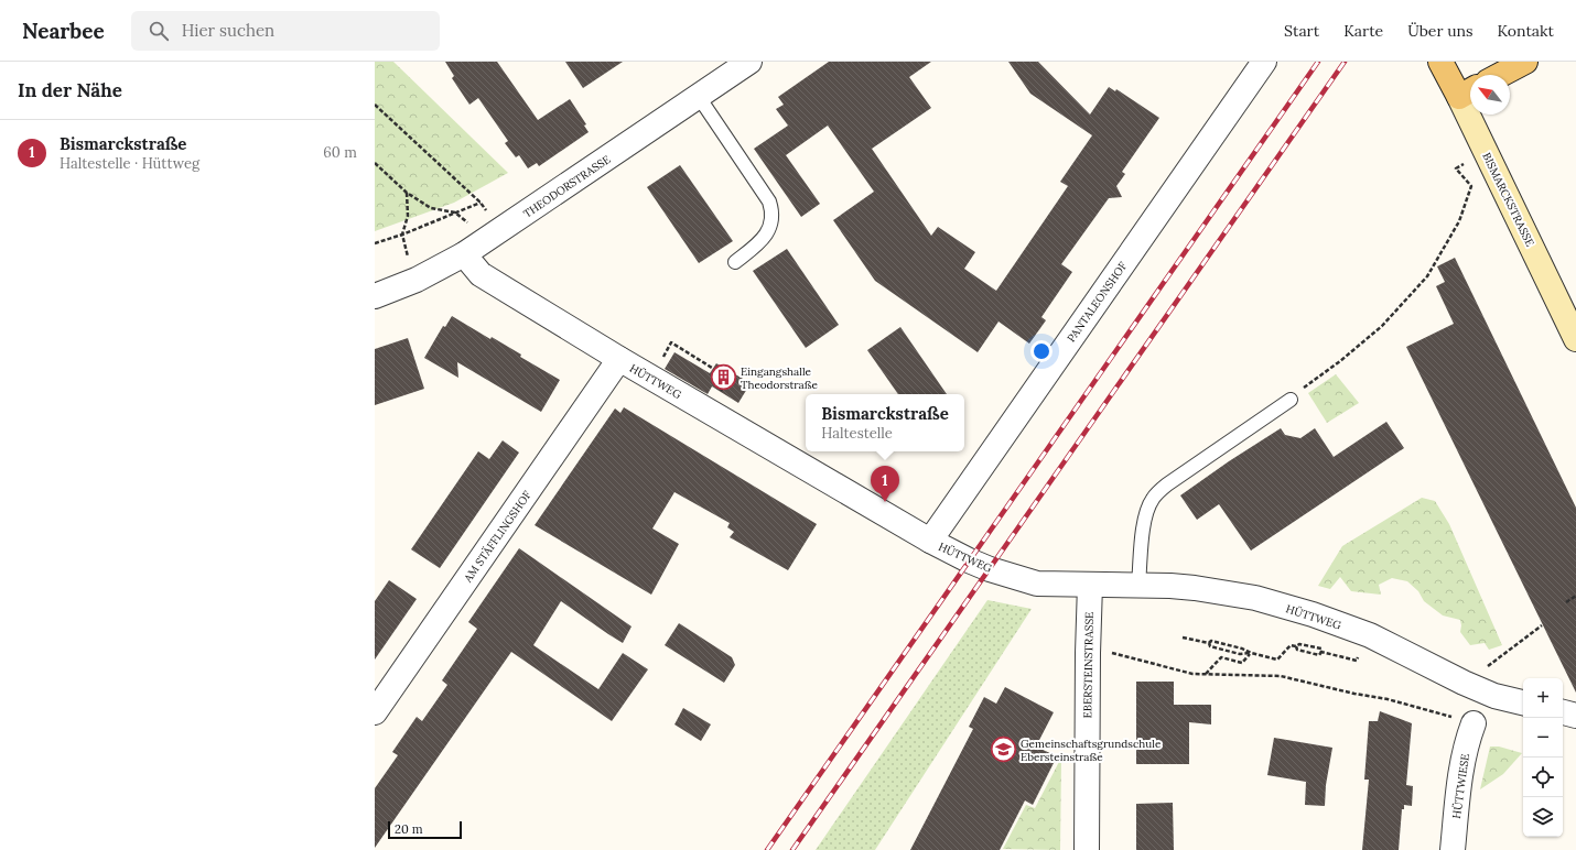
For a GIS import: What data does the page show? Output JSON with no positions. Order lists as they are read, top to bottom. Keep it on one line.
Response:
{"streets":{"main road":["BISMARCKSTRASSE"],"street":["THEODORSTRASSE","PANTALEONSHOF","HÜTTWEG","AM STÄFFLINGSHOF","EBERSTEINSTRASSE","HÜTTWIESE"]},"crossings":[["THEODORSTRASSE","HÜTTWEG"],["PANTALEONSHOF","HÜTTWEG"],["HÜTTWEG","AM STÄFFLINGSHOF"],["HÜTTWEG","EBERSTEINSTRASSE"]],"places":{"building":["Eingangshalle Theodorstraße"],"school or university":["Gemeinschaftsgrundschule Ebersteinstraße"]},"scale_bar":"20 m","north":"top left","page":{"header":"Nearbee","search":"Hier suchen","nav":["Start","Karte","Über uns","Kontakt"],"heading":"In der Nähe","list":[{"mark":"1","name":"Bismarckstraße","note":"Haltestelle · Hüttweg","value":"60 m"}],"popup":["Bismarckstraße","Haltestelle"],"pins":"1","map_buttons":["+","−"],"scale":"20 m"}}
